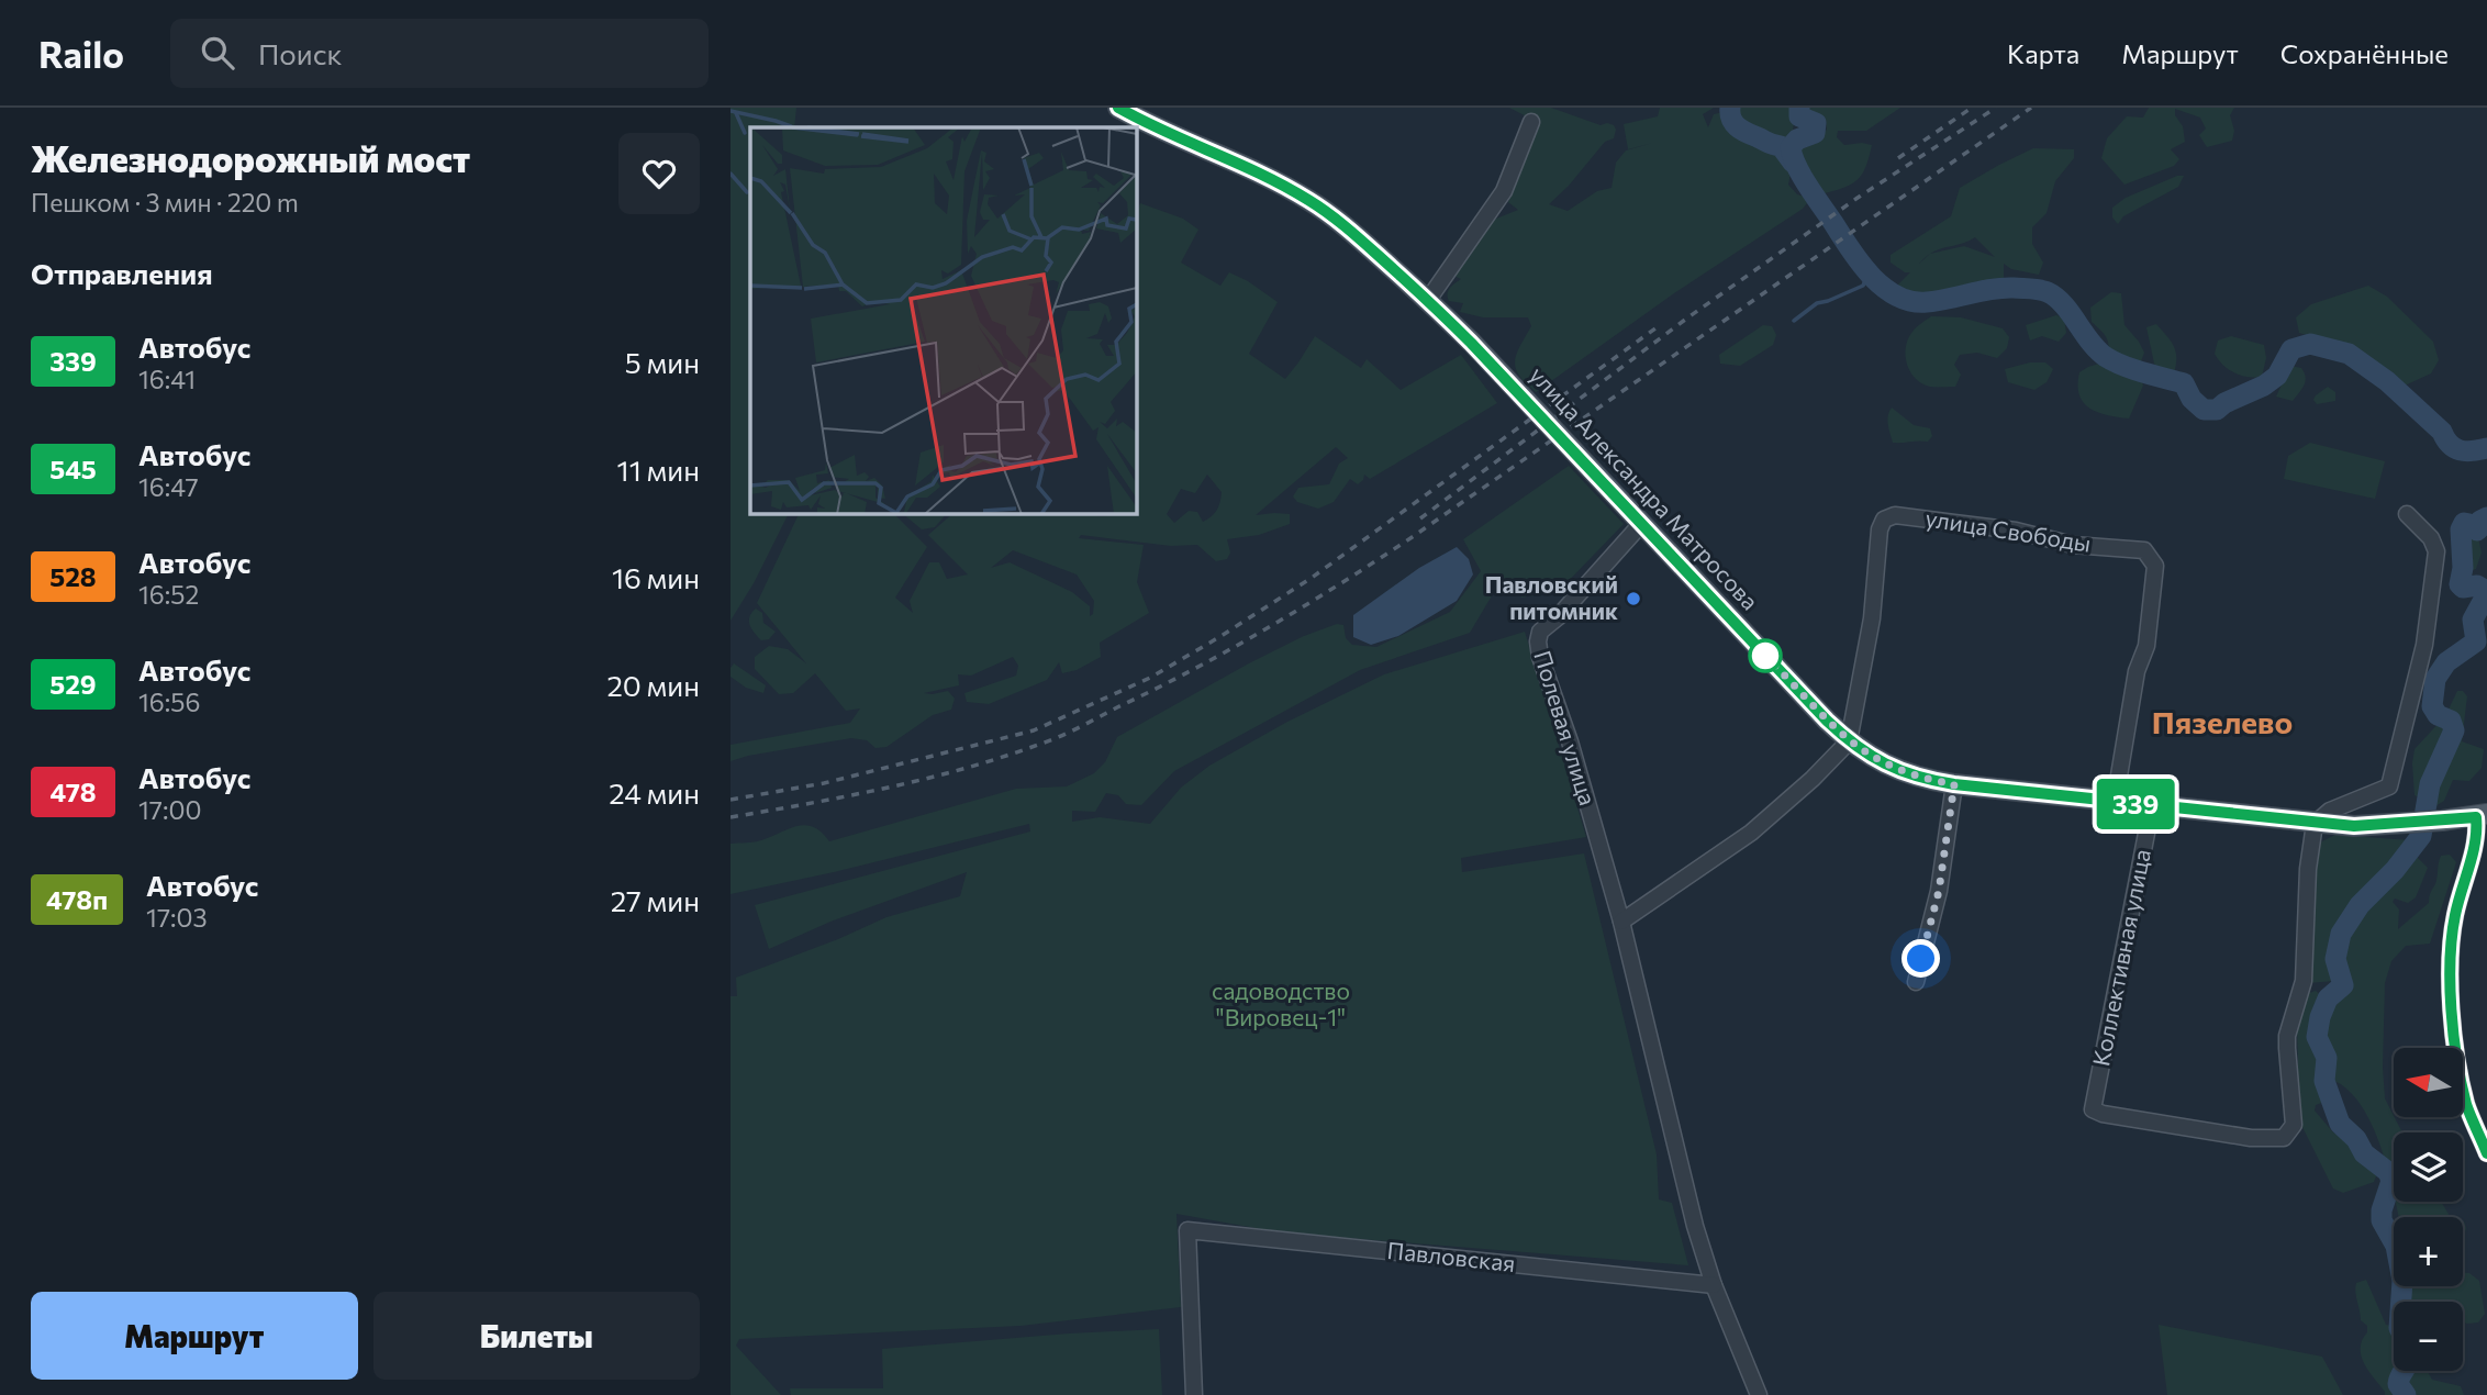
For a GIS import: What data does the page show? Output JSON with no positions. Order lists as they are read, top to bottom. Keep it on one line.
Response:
{"streets":{"main road":["улица Александра Матросова"],"street":["улица Свободы","Полевая улица","Коллективная улица","Павловская"]},"crossings":[["улица Александра Матросова","улица Свободы"],["улица Александра Матросова","Полевая улица"],["улица Александра Матросова","Коллективная улица"]],"districts":["Пязелево"],"parks":["садоводство \"Вировец-1\""],"places":["Павловский питомник"],"lines":["bus line 339"],"north":"left","page":{"header":"Railo","search":"Поиск","nav":["Карта","Маршрут","Сохранённые"],"heading":[["Железнодорожный мост","Пешком · 3 мин · 220 m"],"Отправления"],"on_map":"339","list":[{"mark":"339","name":"Автобус","note":"16:41","value":"5 мин"},{"mark":"545","name":"Автобус","note":"16:47","value":"11 мин"},{"mark":"528","name":"Автобус","note":"16:52","value":"16 мин"},{"mark":"529","name":"Автобус","note":"16:56","value":"20 мин"},{"mark":"478","name":"Автобус","note":"17:00","value":"24 мин"},{"mark":"478п","name":"Автобус","note":"17:03","value":"27 мин"}],"map_buttons":["+","−"],"buttons":["Маршрут","Билеты"]}}
